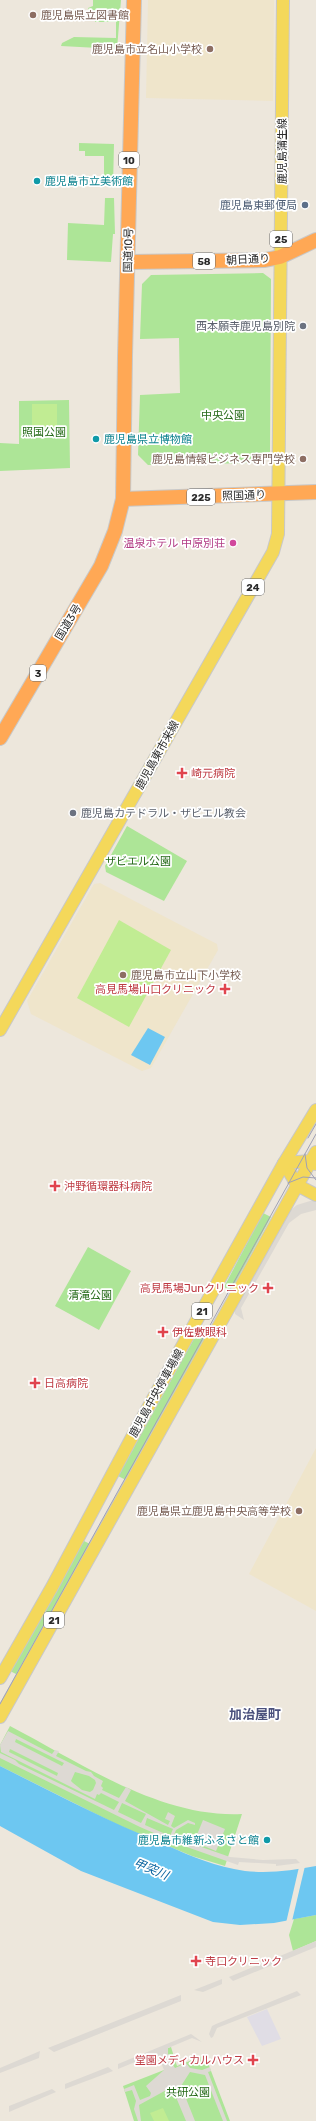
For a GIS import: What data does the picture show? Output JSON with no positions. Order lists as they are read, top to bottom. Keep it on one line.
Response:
{"streets":{"highway":["10","国道10号","朝日通り","58","照国通り","225","国道3号","3"],"main road":["鹿児島蒲生線","25","24","鹿児島東市来線","21","鹿児島中央停車場線"]},"crossings":[["鹿児島蒲生線","朝日通り"],["鹿児島蒲生線","照国通り"],["鹿児島蒲生線","鹿児島東市来線"],["国道10号","朝日通り"],["国道10号","照国通り"],["国道10号","国道3号"],["照国通り","国道3号"],["照国通り","鹿児島東市来線"]],"districts":["加治屋町"],"water":["甲突川"],"parks":["中央公園","照国公園","ザビエル公園","清滝公園","共研公園"],"places":{"other":["鹿児島県立図書館","鹿児島市立名山小学校","鹿児島市立美術館","鹿児島東郵便局","西本願寺鹿児島別院","鹿児島県立博物館","鹿児島情報ビジネス専門学校","温泉ホテル 中原別荘","鹿児島カテドラル・ザビエル教会","鹿児島市立山下小学校","鹿児島県立鹿児島中央高等学校","鹿児島市維新ふるさと館"],"health":["崎元病院","高見馬場山口クリニック","沖野循環器科病院","高見馬場Junクリニック","伊佐敷眼科","日高病院","寺口クリニック","堂園メディカルハウス"]}}
